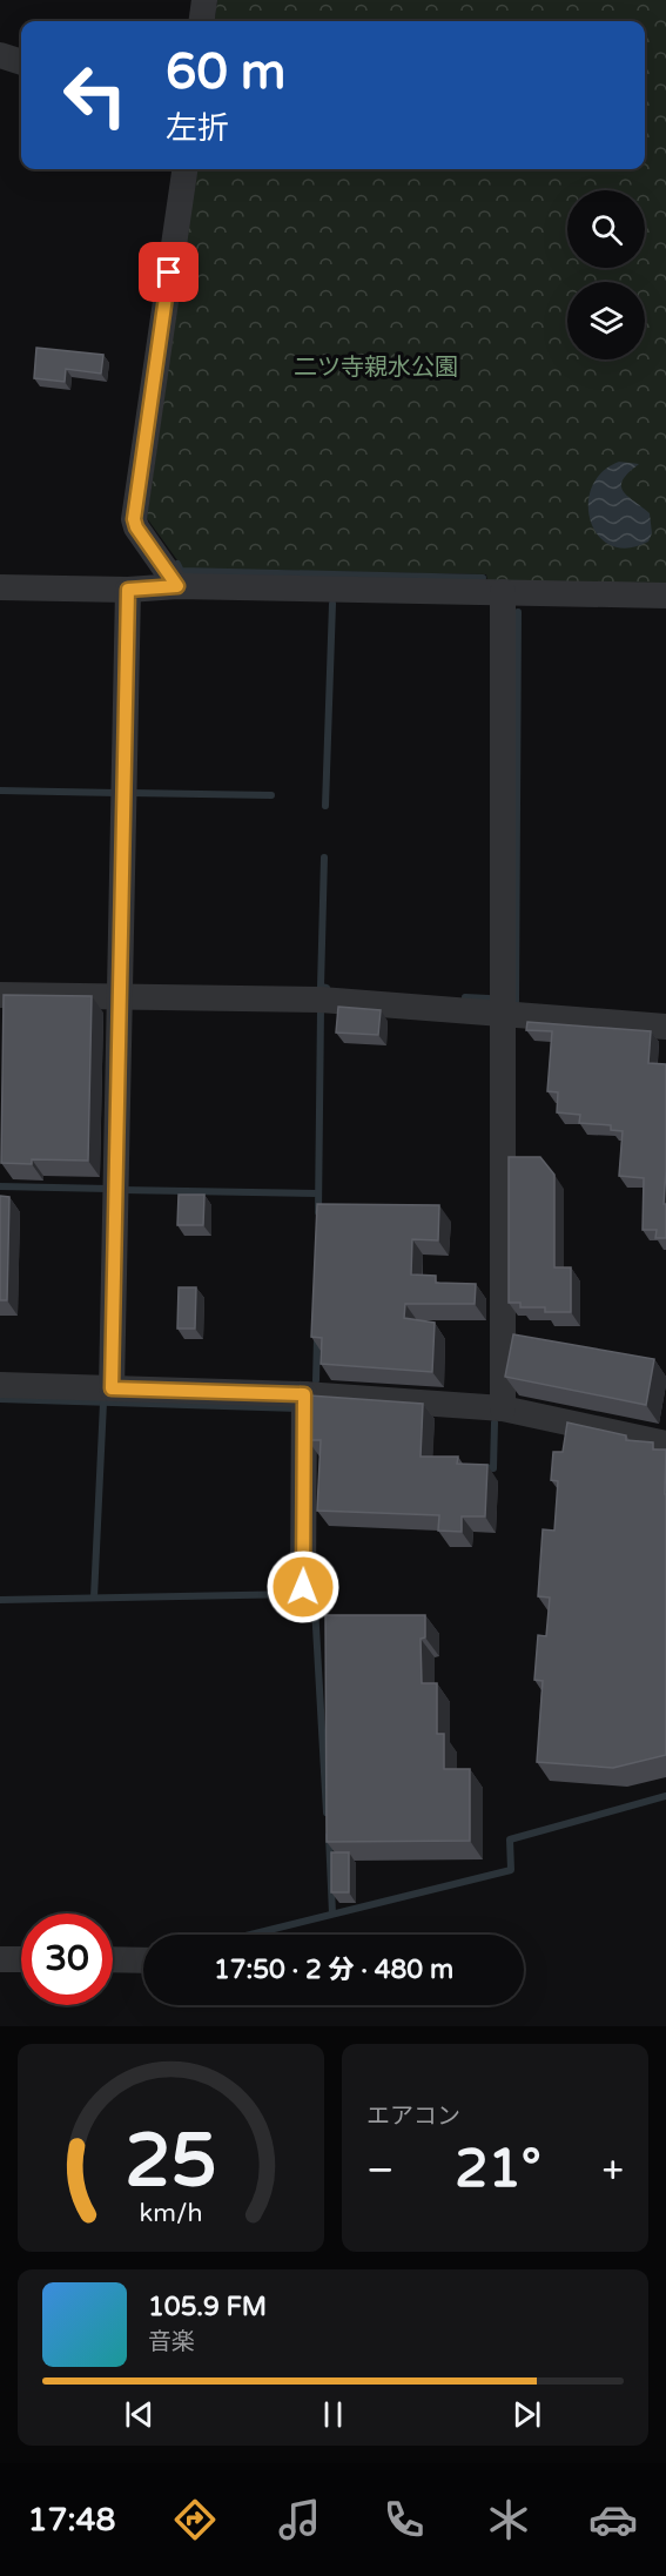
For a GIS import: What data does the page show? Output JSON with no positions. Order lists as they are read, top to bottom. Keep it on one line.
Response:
{"parks":["二ツ寺親水公園"],"page":{"turn":["60 m","左折"],"limit":"30","trip":"17:50 · 2 分 · 480 m","tile":"エアコン","heat":["−","21°","+"],"song":["105.9 FM","音楽"],"tabs":"17:48","gauge":["25","km/h"]}}
